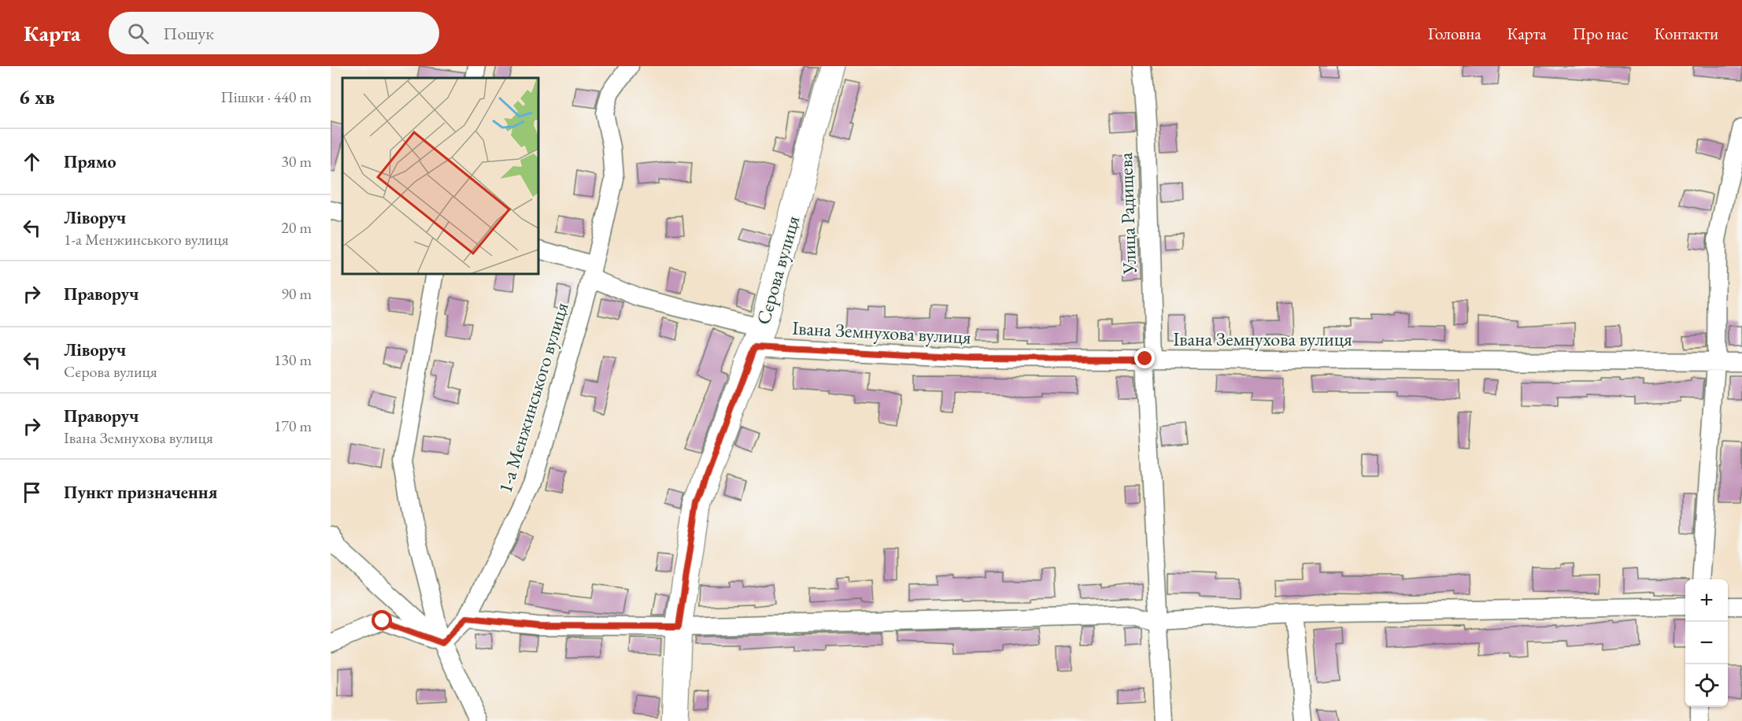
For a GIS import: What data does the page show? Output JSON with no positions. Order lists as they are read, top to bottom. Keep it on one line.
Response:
{"streets":{"street":["Улица Радищева","Сєрова вулиця","Івана Земнухова вулиця","1-а Менжинського вулиця"]},"crossings":[["Улица Радищева","Івана Земнухова вулиця"],["Сєрова вулиця","Івана Земнухова вулиця"],["Івана Земнухова вулиця","1-а Менжинського вулиця"]],"page":{"header":"Карта","search":"Пошук","nav":["Головна","Карта","Про нас","Контакти"],"heading":["6 хв","Пішки · 440 m"],"list":[["Прямо","30 m"],["Ліворуч","1-а Менжинського вулиця","20 m"],["Праворуч","90 m"],["Ліворуч","Сєрова вулиця","130 m"],["Праворуч","Івана Земнухова вулиця","170 m"],"Пункт призначення"],"map_buttons":["+","−"]}}
